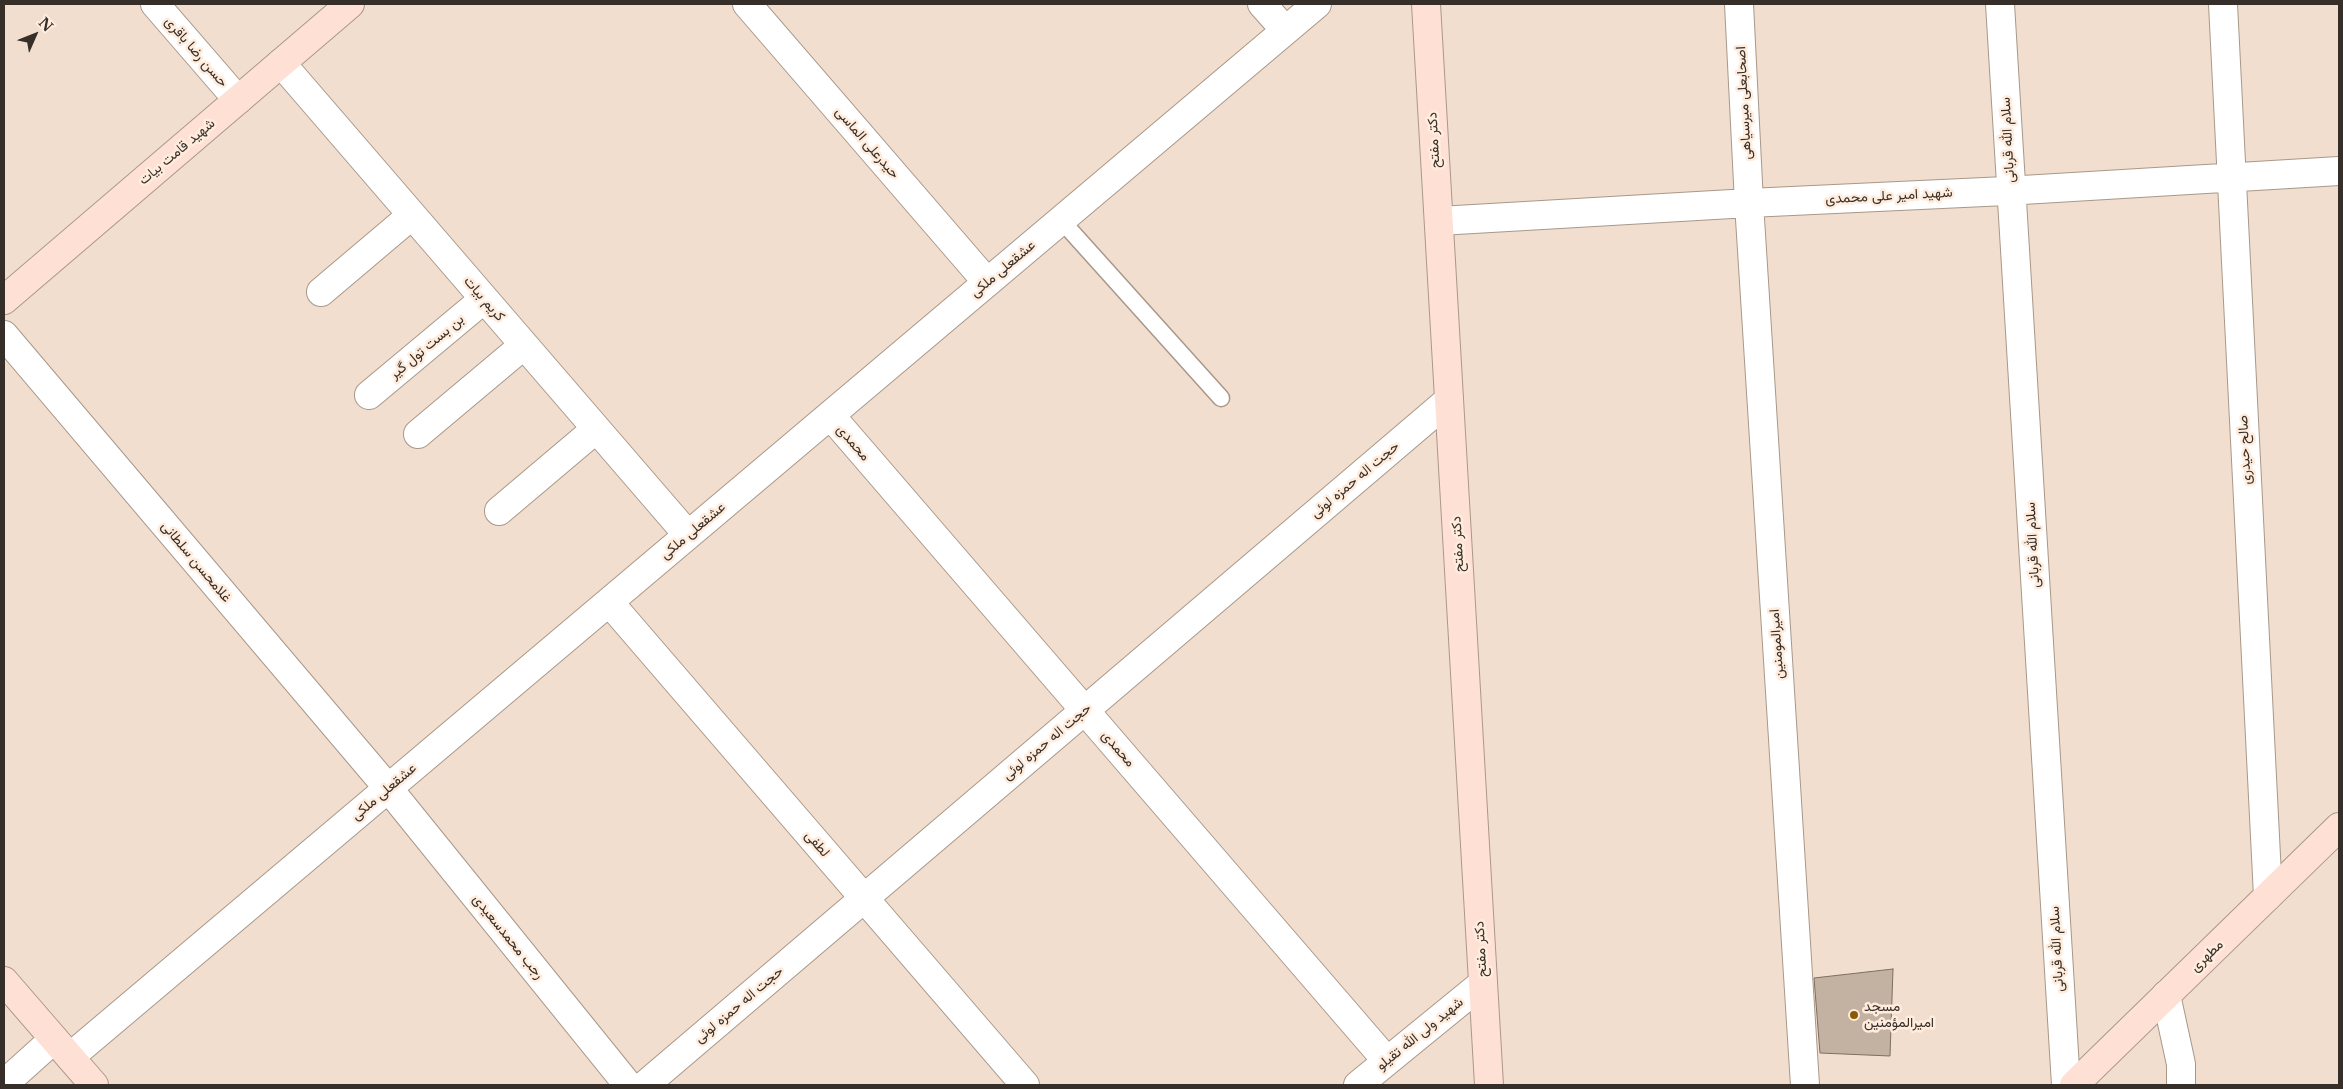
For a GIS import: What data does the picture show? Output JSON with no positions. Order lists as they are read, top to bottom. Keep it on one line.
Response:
{"streets":{"main road":["دکتر مفتح","شهید قامت بیات","مطهری"],"street":["حسن رضا باقری","اصحابعلی میرسیاهی","سلام الله قربانی","حیدرعلی الماسی","شهید امیر علی محمدی","عشقعلی ملکی","کریم بیات","بن بست تول گیر","محمدی","صالح حیدری","حجت اله حمزه لوئی","غلامحسن سلطانی","امیرالمومنین","لطفی","رجب محمدسعیدی","شهید ولی الله تقیلو"]},"crossings":[["حسن رضا باقری","شهید قامت بیات"],["اصحابعلی میرسیاهی","شهید امیر علی محمدی"],["اصحابعلی میرسیاهی","امیرالمومنین"],["دکتر مفتح","شهید امیر علی محمدی"],["دکتر مفتح","حجت اله حمزه لوئی"],["دکتر مفتح","شهید ولی الله تقیلو"],["سلام الله قربانی","شهید امیر علی محمدی"],["حیدرعلی الماسی","عشقعلی ملکی"],["شهید قامت بیات","کریم بیات"],["شهید امیر علی محمدی","صالح حیدری"],["شهید امیر علی محمدی","امیرالمومنین"],["عشقعلی ملکی","کریم بیات"],["عشقعلی ملکی","محمدی"],["عشقعلی ملکی","غلامحسن سلطانی"],["عشقعلی ملکی","لطفی"],["عشقعلی ملکی","رجب محمدسعیدی"],["کریم بیات","بن بست تول گیر"],["محمدی","حجت اله حمزه لوئی"],["محمدی","شهید ولی الله تقیلو"],["صالح حیدری","مطهری"],["حجت اله حمزه لوئی","لطفی"],["غلامحسن سلطانی","رجب محمدسعیدی"]],"places":["مسجد امیرالمؤمنین"],"north":"top right"}
